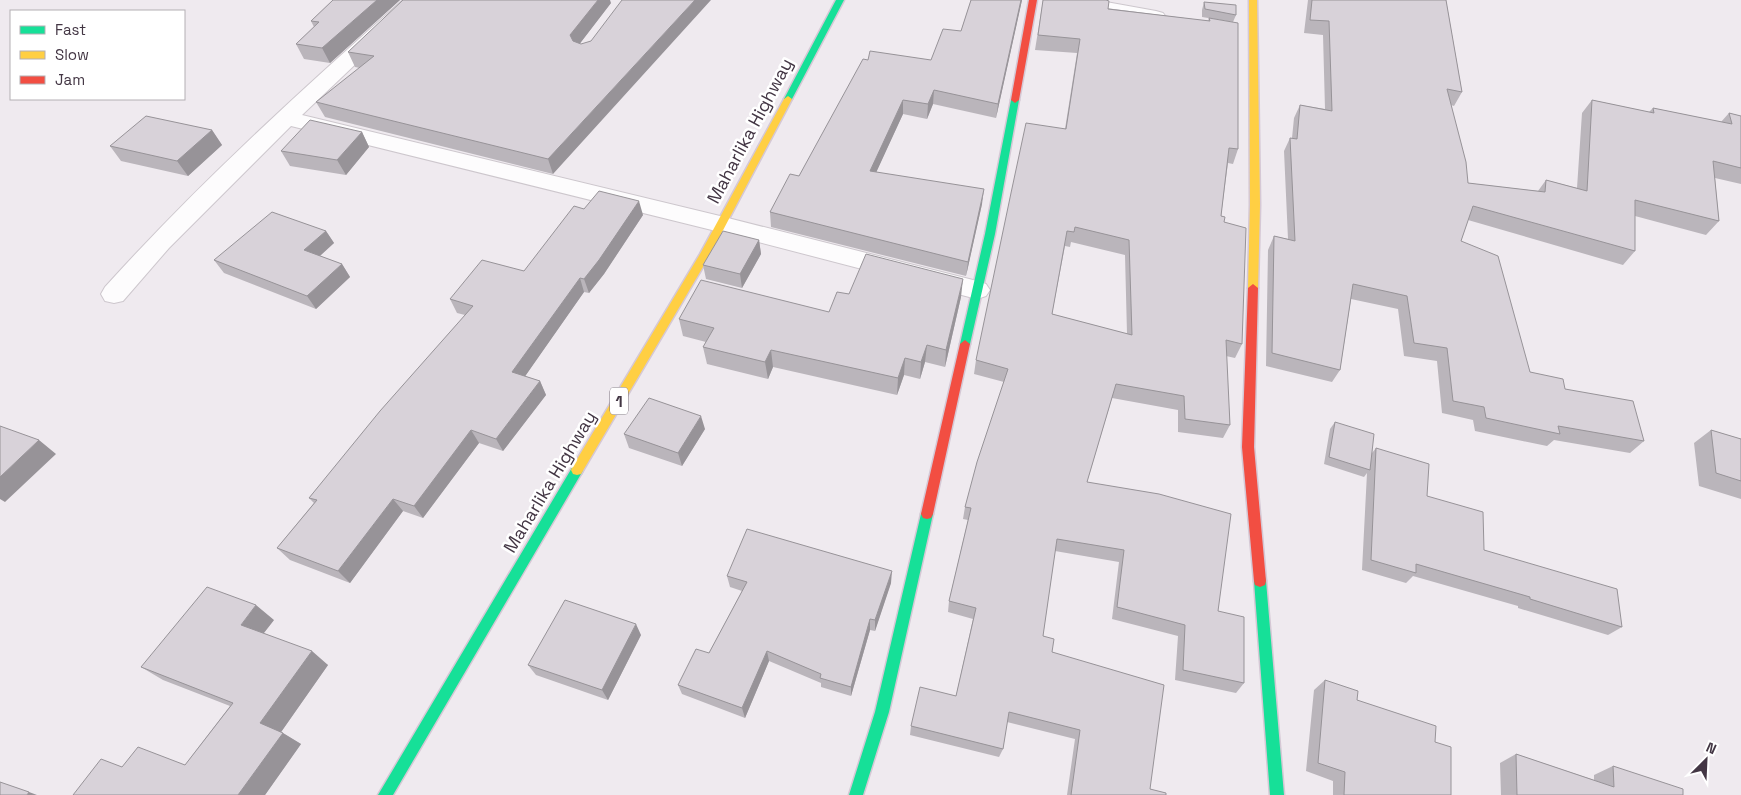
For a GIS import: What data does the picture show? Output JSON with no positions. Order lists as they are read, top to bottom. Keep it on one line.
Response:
{"streets":{"main road":["Maharlika Highway","1"]},"legend":["Fast","Slow","Jam"],"north":"top right"}
